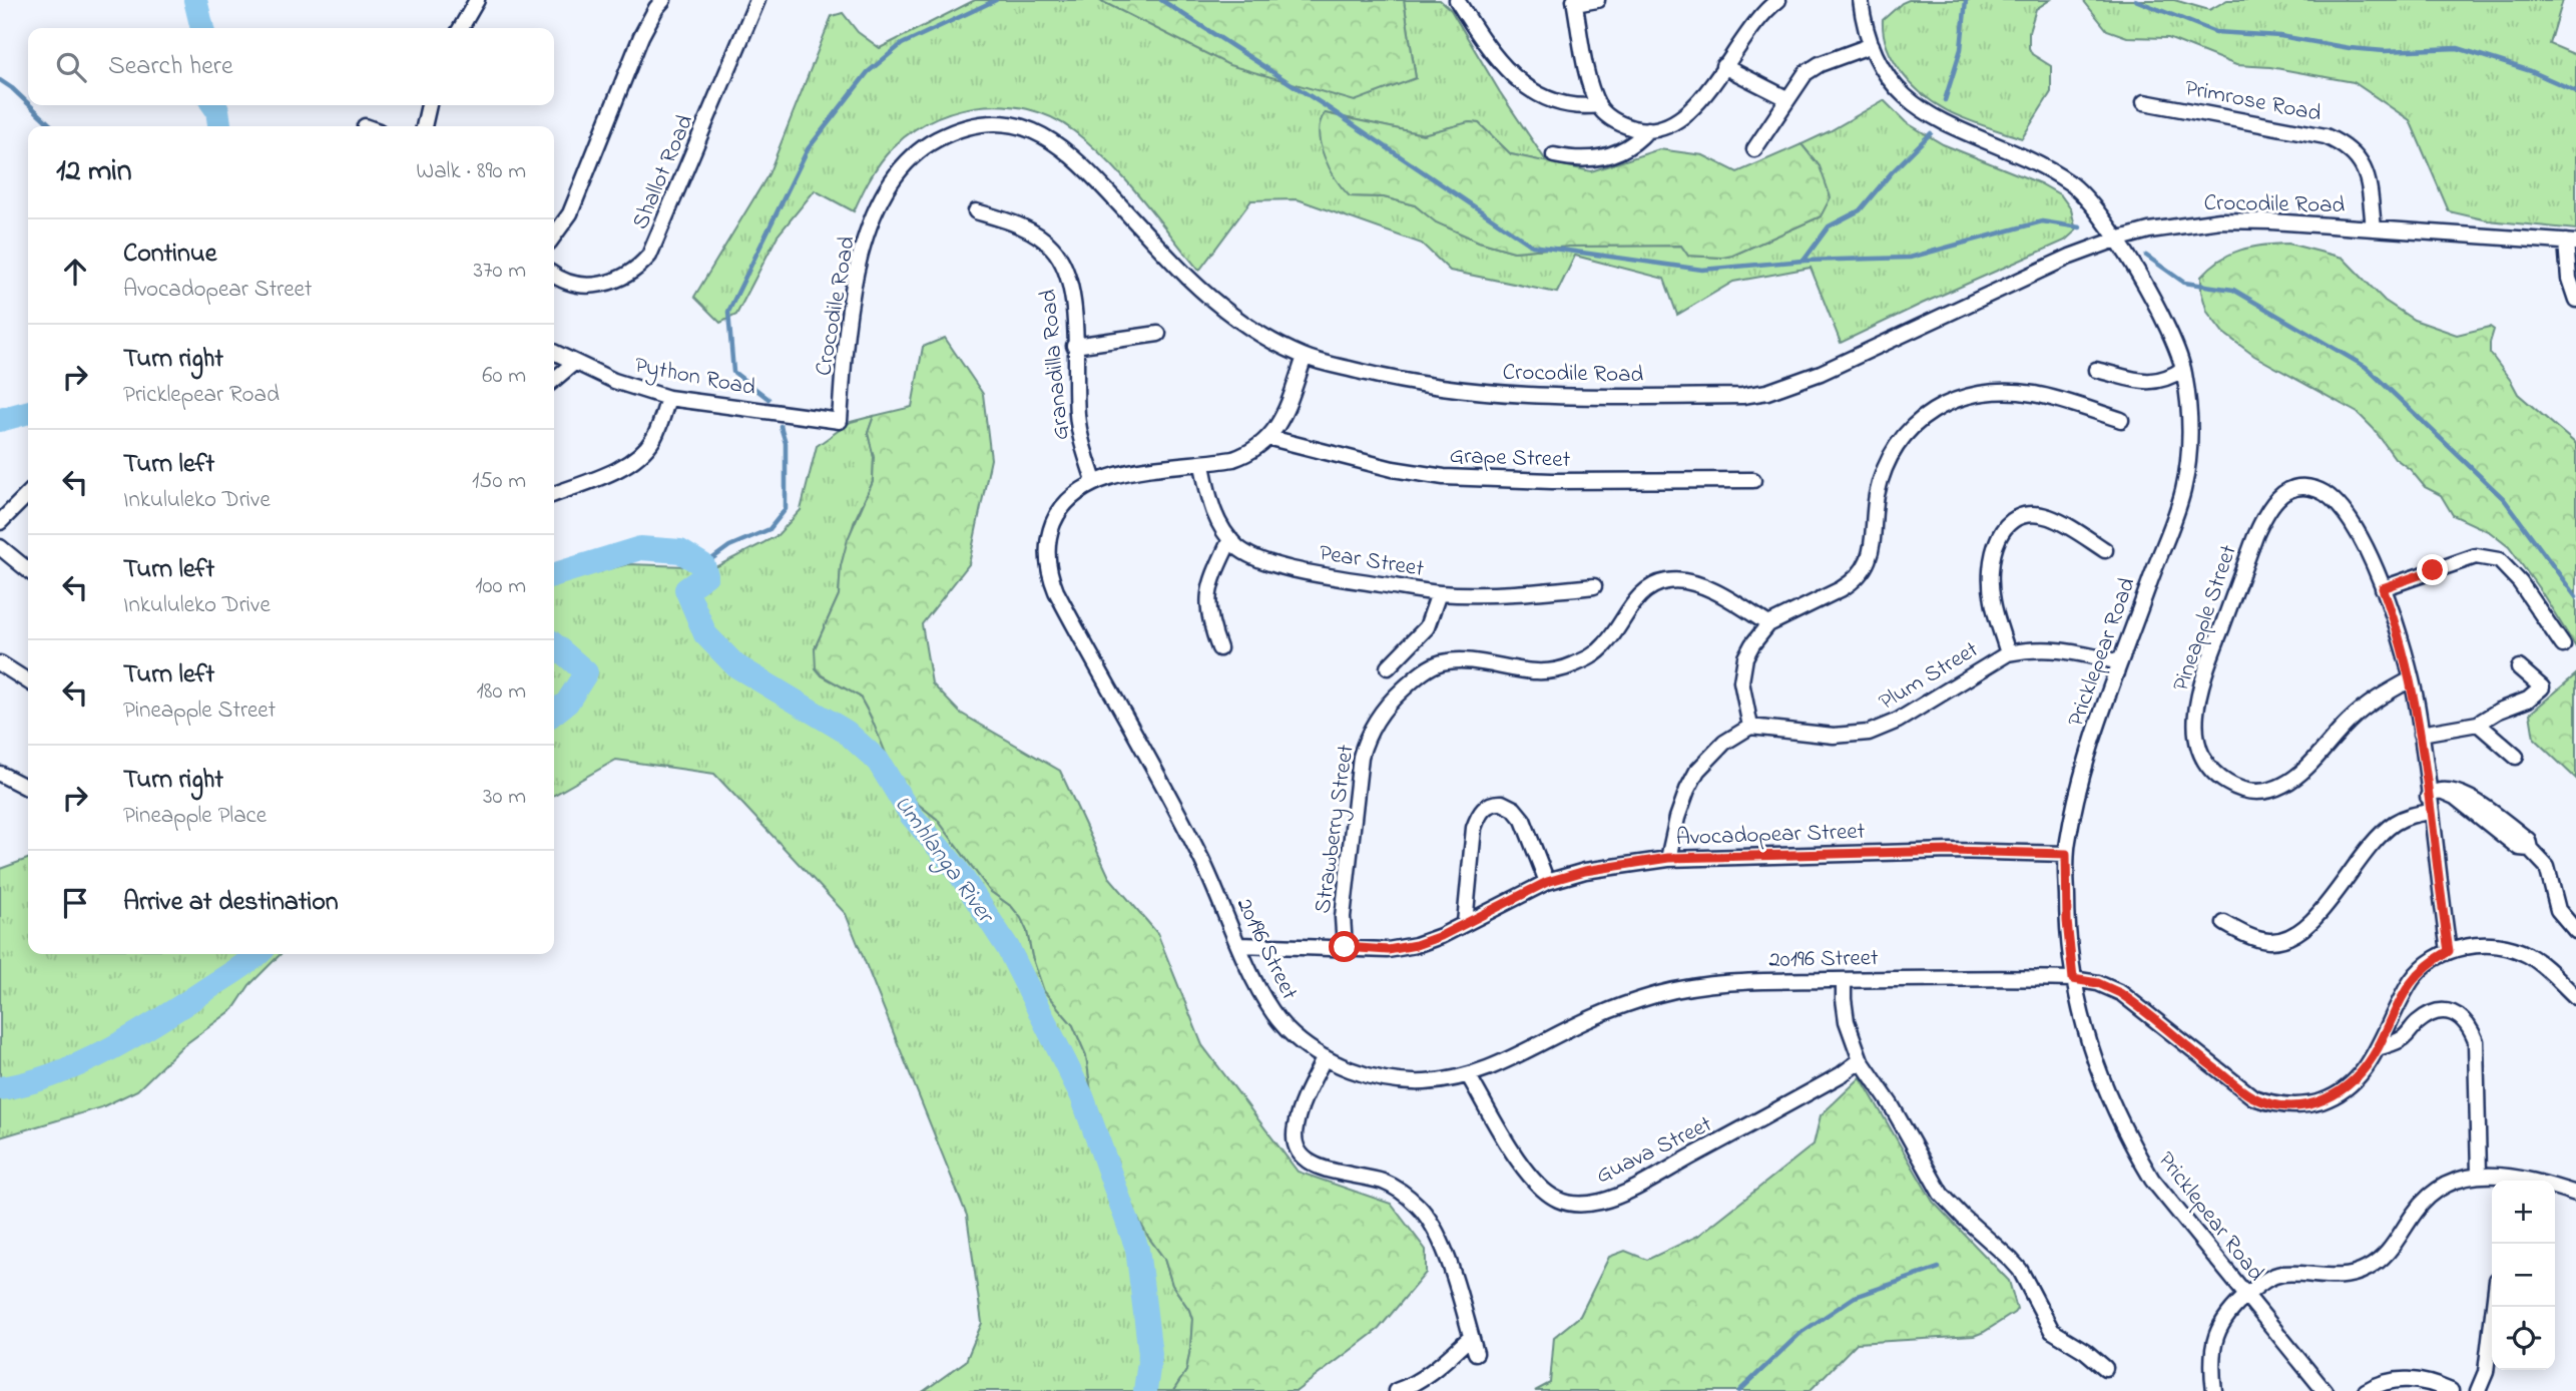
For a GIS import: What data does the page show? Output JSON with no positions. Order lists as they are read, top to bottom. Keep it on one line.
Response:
{"streets":{"street":["Primrose Road","Shallot Road","Crocodile Road","Granadilla Road","Python Road","Grape Street","Pear Street","Pineapple Street","Pricklepear Road","Plum Street","Strawberry Street","Avocadopear Street","20196 Street","Guava Street"]},"crossings":[["Primrose Road","Crocodile Road"],["Crocodile Road","Python Road"],["Crocodile Road","Pricklepear Road"],["Granadilla Road","20196 Street"],["Grape Street","20196 Street"],["Pear Street","20196 Street"],["Pineapple Street","20196 Street"],["Pricklepear Road","Plum Street"],["Pricklepear Road","Avocadopear Street"],["Pricklepear Road","20196 Street"],["Strawberry Street","Avocadopear Street"],["Avocadopear Street","20196 Street"],["20196 Street","Guava Street"]],"water":["Umhlanga River"],"page":{"search":"Search here","heading":["12 min","Walk · 890 m"],"list":[["Continue","Avocadopear Street","370 m"],["Turn right","Pricklepear Road","60 m"],["Turn left","Inkululeko Drive","150 m"],["Turn left","Inkululeko Drive","100 m"],["Turn left","Pineapple Street","180 m"],["Turn right","Pineapple Place","30 m"],"Arrive at destination"],"map_buttons":["+","−"]}}
